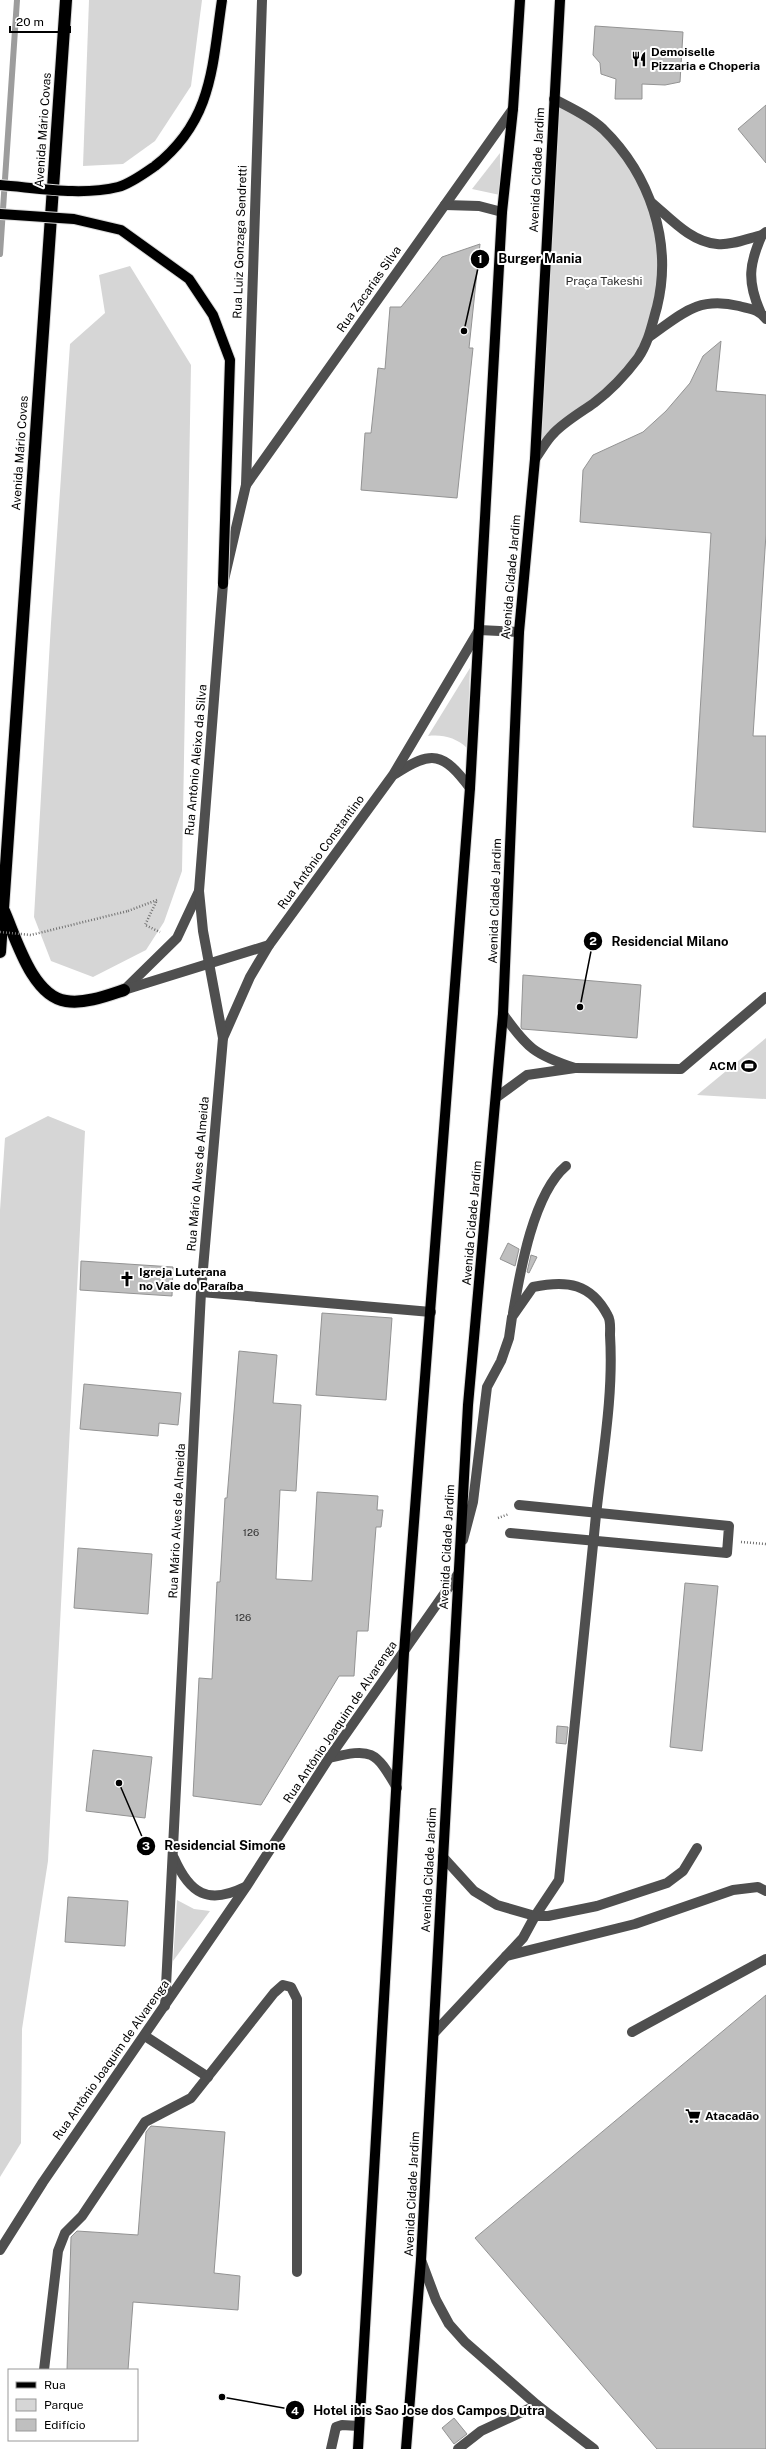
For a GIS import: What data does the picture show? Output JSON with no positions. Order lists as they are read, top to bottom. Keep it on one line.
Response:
{"streets":{"highway":["Avenida Mário Covas"],"main road":["Avenida Cidade Jardim"],"street":["Rua Luiz Gonzaga Sendretti","Rua Zacarias Silva","Rua Antônio Aleixo da Silva","Rua Antônio Constantino","Rua Mário Alves de Almeida","Rua Antônio Joaquim de Alvarenga"]},"crossings":[["Avenida Cidade Jardim","Rua Antônio Joaquim de Alvarenga"],["Rua Luiz Gonzaga Sendretti","Rua Zacarias Silva"],["Rua Luiz Gonzaga Sendretti","Rua Antônio Aleixo da Silva"],["Rua Zacarias Silva","Rua Antônio Aleixo da Silva"],["Rua Antônio Aleixo da Silva","Rua Antônio Constantino"],["Rua Antônio Aleixo da Silva","Rua Mário Alves de Almeida"],["Rua Antônio Constantino","Rua Mário Alves de Almeida"],["Rua Mário Alves de Almeida","Rua Antônio Joaquim de Alvarenga"]],"parks":["Praça Takeshi"],"places":{"restaurant":["Demoiselle Pizzaria e Choperia"],"other":["Burger Mania","Residencial Milano","Residencial Simone","Hotel ibis Sao Jose dos Campos Dutra"],"sports":["ACM"],"church":["Igreja Luterana no Vale do Paraíba"],"supermarket":["Atacadão"]},"house_numbers":["126","126"],"legend":["Rua","Parque","Edifício"],"scale_bar":"20 m"}
